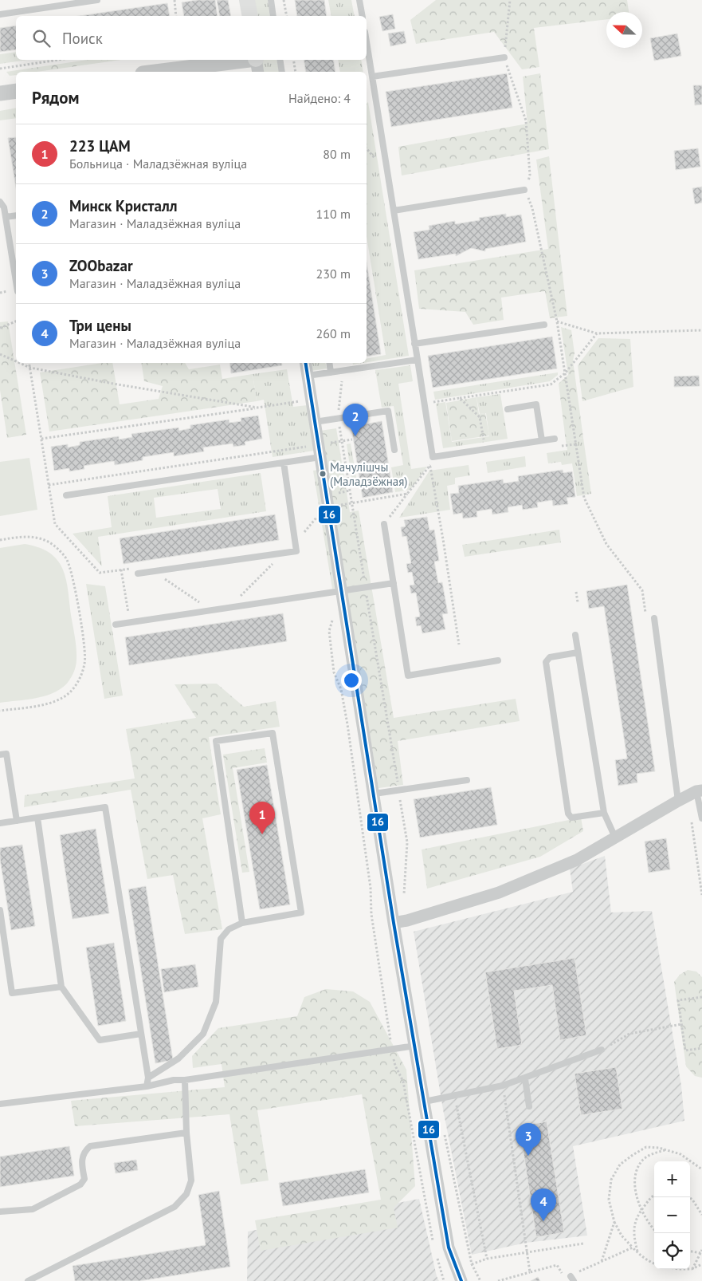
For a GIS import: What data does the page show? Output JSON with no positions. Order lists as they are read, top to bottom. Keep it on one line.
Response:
{"places":["Мачулішчы (Маладзёжная)"],"lines":["transit line 16"],"north":"left","page":{"search":"Поиск","heading":["Рядом","Найдено: 4"],"list":[{"mark":"1","name":"223 ЦAM","note":"Больница · Маладзёжная вуліца","value":"80 m"},{"mark":"2","name":"Минск Кристалл","note":"Магазин · Маладзёжная вуліца","value":"110 m"},{"mark":"3","name":"ZOObazar","note":"Магазин · Маладзёжная вуліца","value":"230 m"},{"mark":"4","name":"Три цены","note":"Магазин · Маладзёжная вуліца","value":"260 m"}],"pins":["2","1","3","4"],"map_buttons":["+","−"]}}
